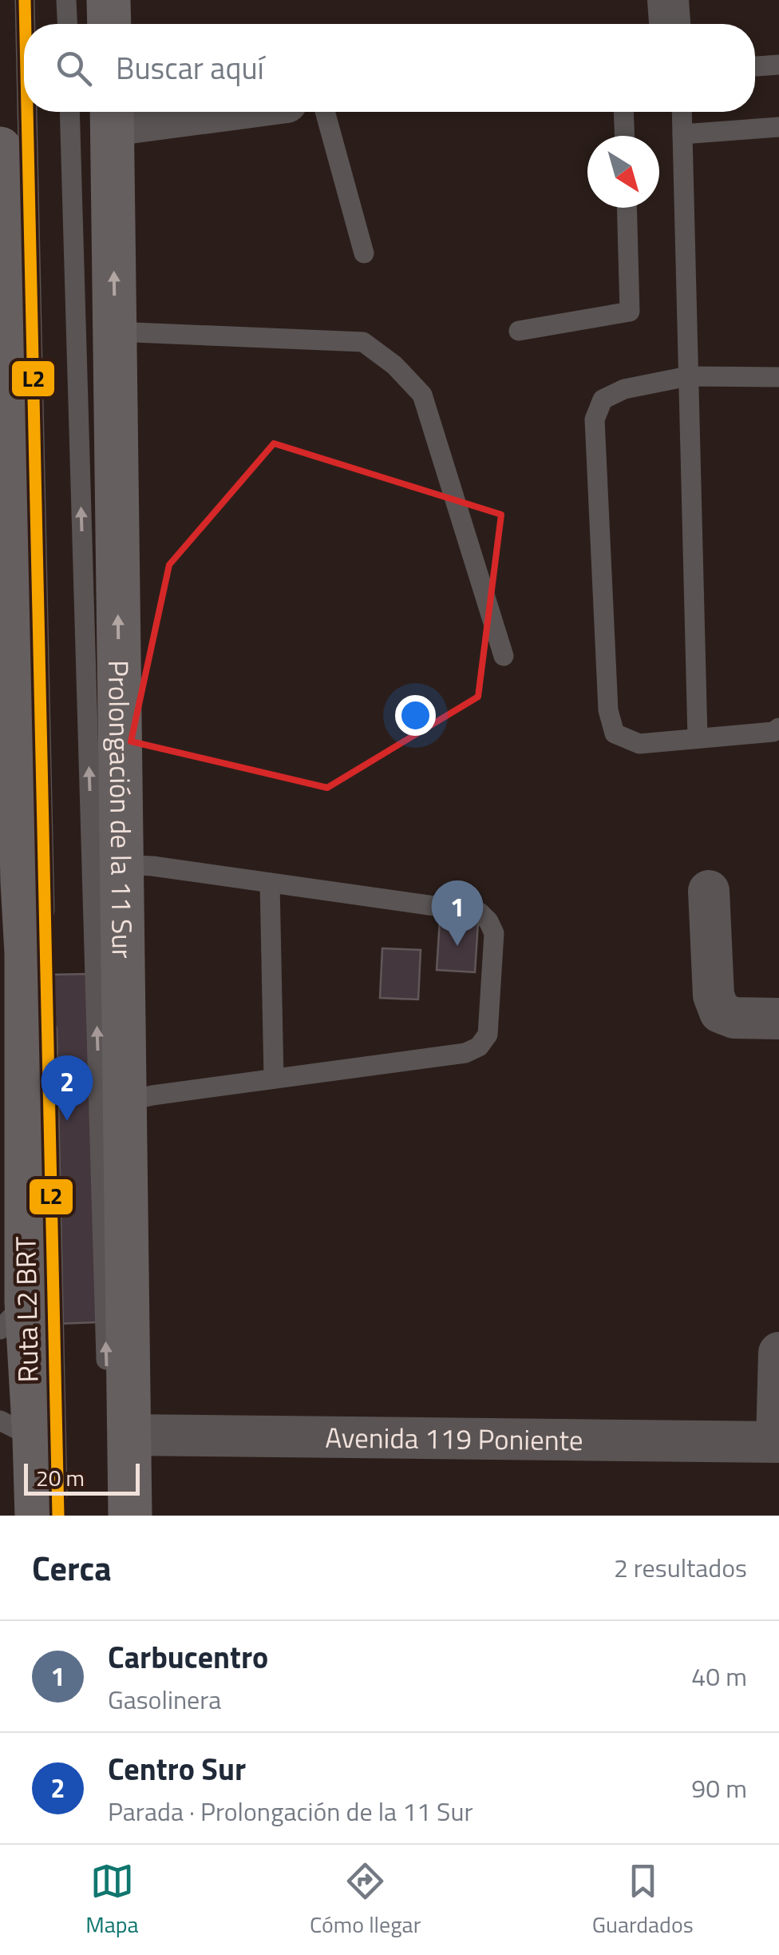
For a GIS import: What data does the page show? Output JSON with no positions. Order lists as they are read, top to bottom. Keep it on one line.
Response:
{"streets":{"main road":["Prolongación de la 11 Sur"],"street":["Avenida 119 Poniente"],"lane":["Ruta L2 BRT"]},"crossings":[["Prolongación de la 11 Sur","Avenida 119 Poniente"]],"lines":["transit line L2"],"scale_bar":"20 m","north":"bottom right","page":{"search":"Buscar aquí","pins":["1","2"],"scale":"20 m","heading":["Cerca","2 resultados"],"list":[{"mark":"1","name":"Carbucentro","note":"Gasolinera","value":"40 m"},{"mark":"2","name":"Centro Sur","note":"Parada · Prolongación de la 11 Sur","value":"90 m"}],"nav":["Mapa","Cómo llegar","Guardados"]}}
